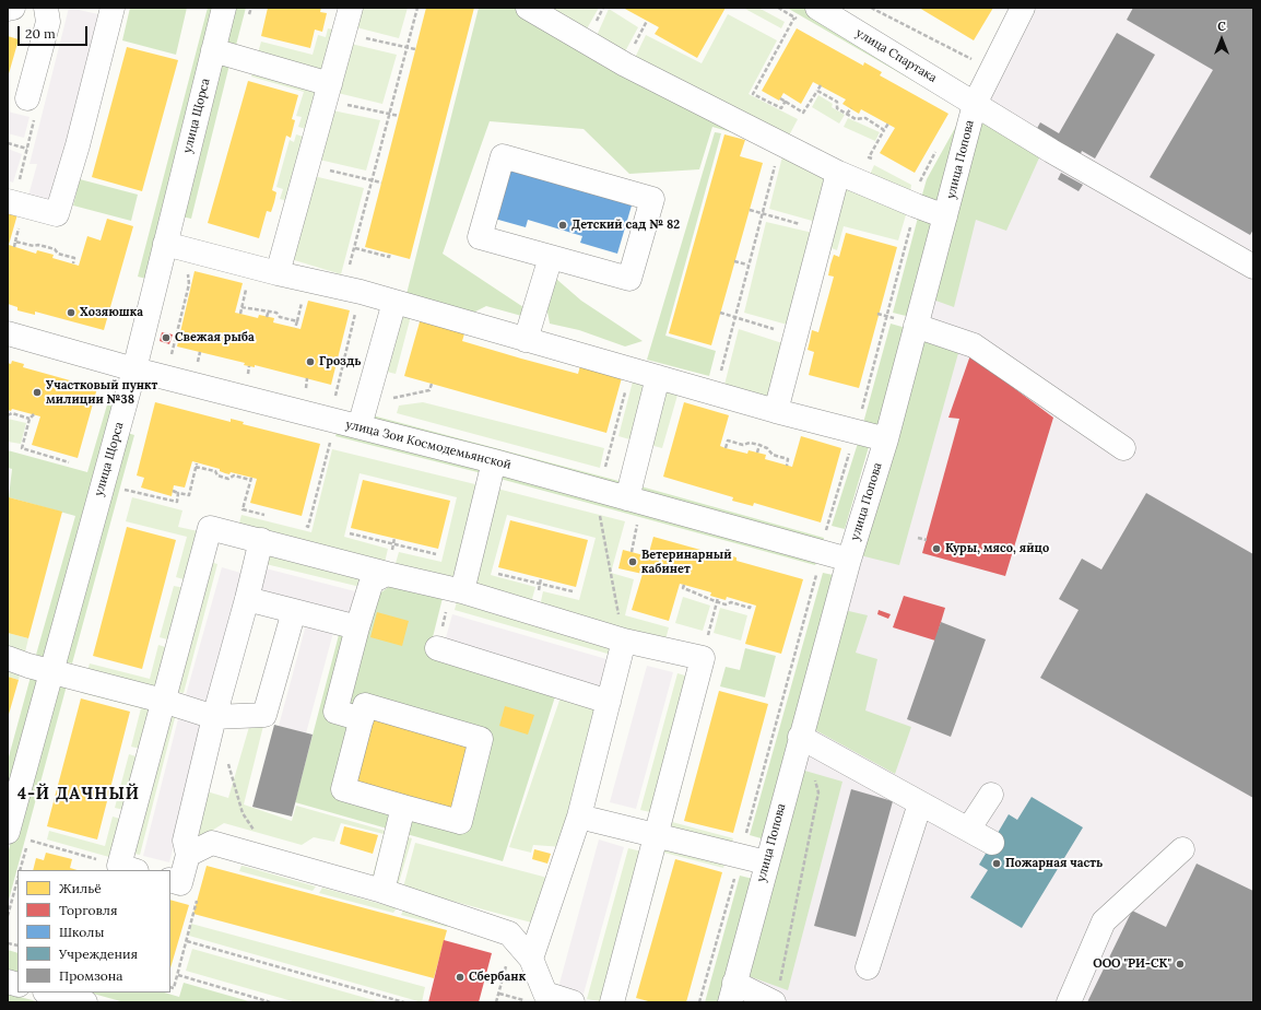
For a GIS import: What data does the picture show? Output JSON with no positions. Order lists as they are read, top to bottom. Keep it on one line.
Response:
{"streets":{"street":["улица Спартака","улица Щорса","улица Попова","улица Зои Космодемьянской"]},"crossings":[["улица Спартака","улица Попова"],["улица Щорса","улица Зои Космодемьянской"],["улица Попова","улица Зои Космодемьянской"]],"districts":["4-Й ДАЧНЫЙ"],"places":["Детский сад № 82","Хозяюшка","Свежая рыба","Гроздь","Участковый пункт милиции №38","Куры, мясо, яйцо","Ветеринарный кабинет","Пожарная часть","ООО \"РИ-СК\"","Сбербанк"],"legend":["Жильё","Торговля","Школы","Учреждения","Промзона"],"scale_bar":"20 m","north":"top"}
